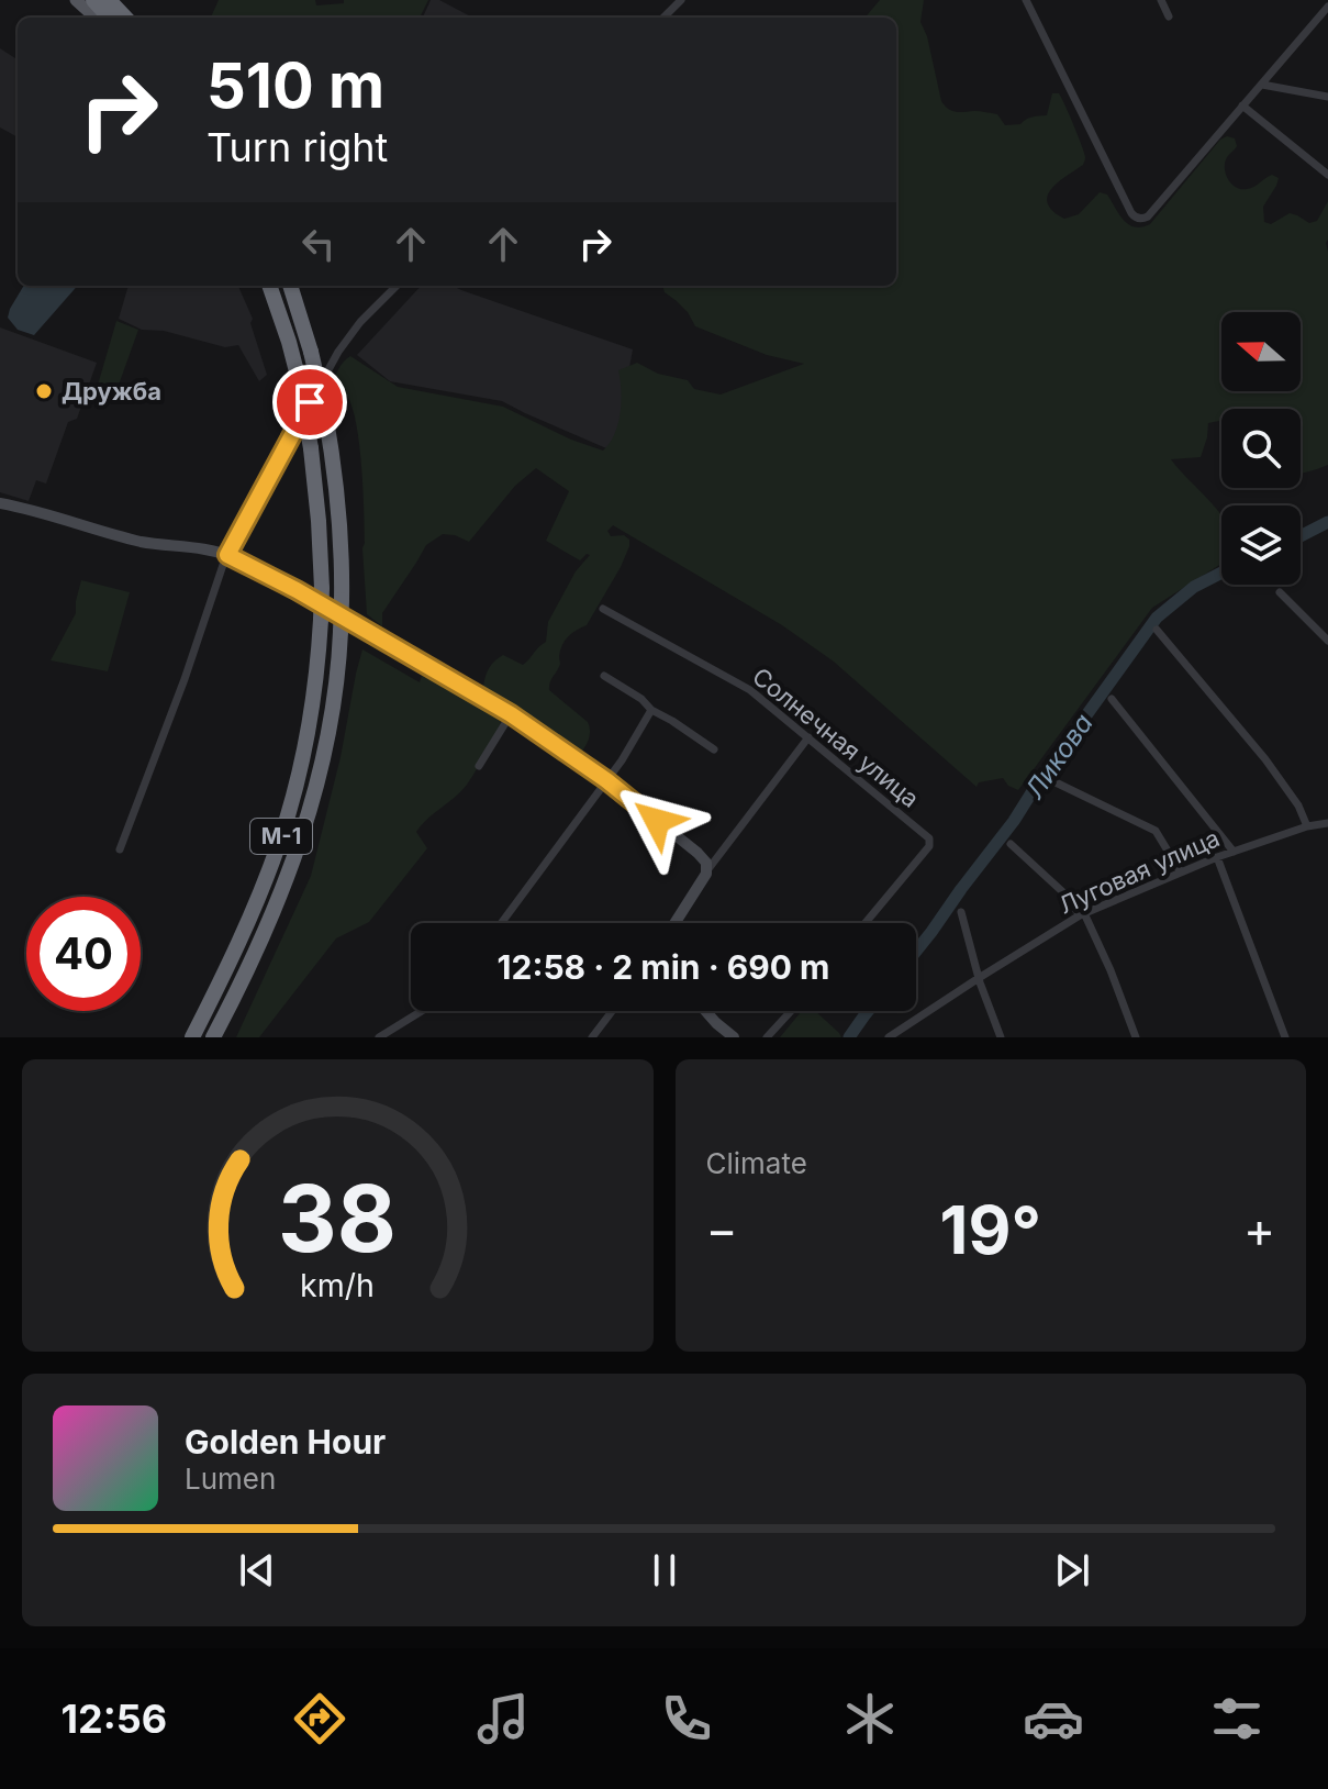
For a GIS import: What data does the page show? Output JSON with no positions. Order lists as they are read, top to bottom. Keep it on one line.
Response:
{"streets":{"highway":["М-1"],"street":["Солнечная улица","Луговая улица"]},"water":["Ликова"],"places":["Дружба"],"north":"left","page":{"turn":["510 m","Turn right"],"limit":"40","trip":"12:58 · 2 min · 690 m","tile":"Climate","heat":["−","19°","+"],"song":["Golden Hour","Lumen"],"tabs":"12:56","gauge":["38","km/h"]}}
